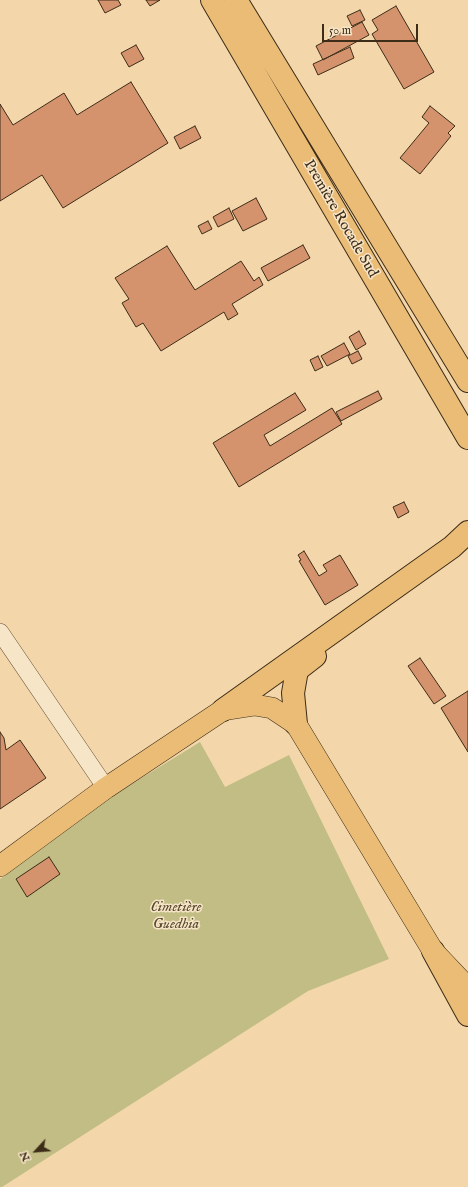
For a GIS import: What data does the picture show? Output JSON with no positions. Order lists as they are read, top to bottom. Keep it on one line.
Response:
{"streets":{"highway":["Première Rocade Sud"]},"parks":["Cimetière Guedhia"],"scale_bar":"50 m","north":"bottom left"}
